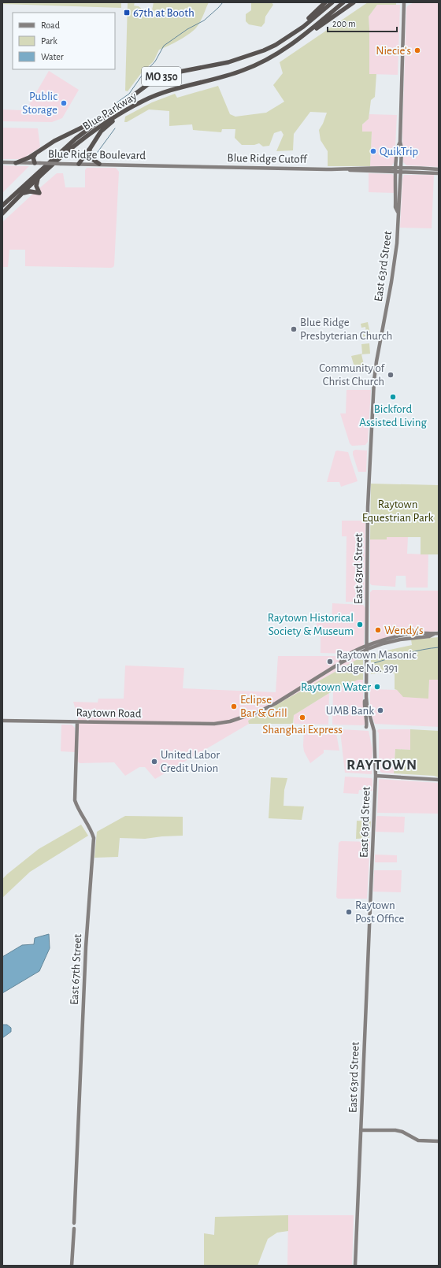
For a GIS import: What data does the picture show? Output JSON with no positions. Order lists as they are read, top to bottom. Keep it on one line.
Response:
{"streets":{"highway":["MO 350","Blue Parkway"],"main road":["Blue Ridge Boulevard","Blue Ridge Cutoff","East 63rd Street","Raytown Road","East 67th Street"]},"crossings":[["Blue Ridge Boulevard","Blue Ridge Cutoff"],["Blue Ridge Cutoff","East 63rd Street"],["Raytown Road","East 67th Street"]],"districts":["RAYTOWN"],"parks":["Raytown Equestrian Park"],"places":{"transit":["67th at Booth"],"other":["Niecie's","Public Storage","QuikTrip","Blue Ridge Presbyterian Church","Community of Christ Church","Bickford Assisted Living","Raytown Historical Society & Museum","Wendy's","Raytown Masonic Lodge No. 391","Raytown Water","Eclipse Bar & Grill","UMB Bank","Shanghai Express","United Labor Credit Union","Raytown Post Office"]},"legend":["Road","Park","Water"],"scale_bar":"200 m"}
